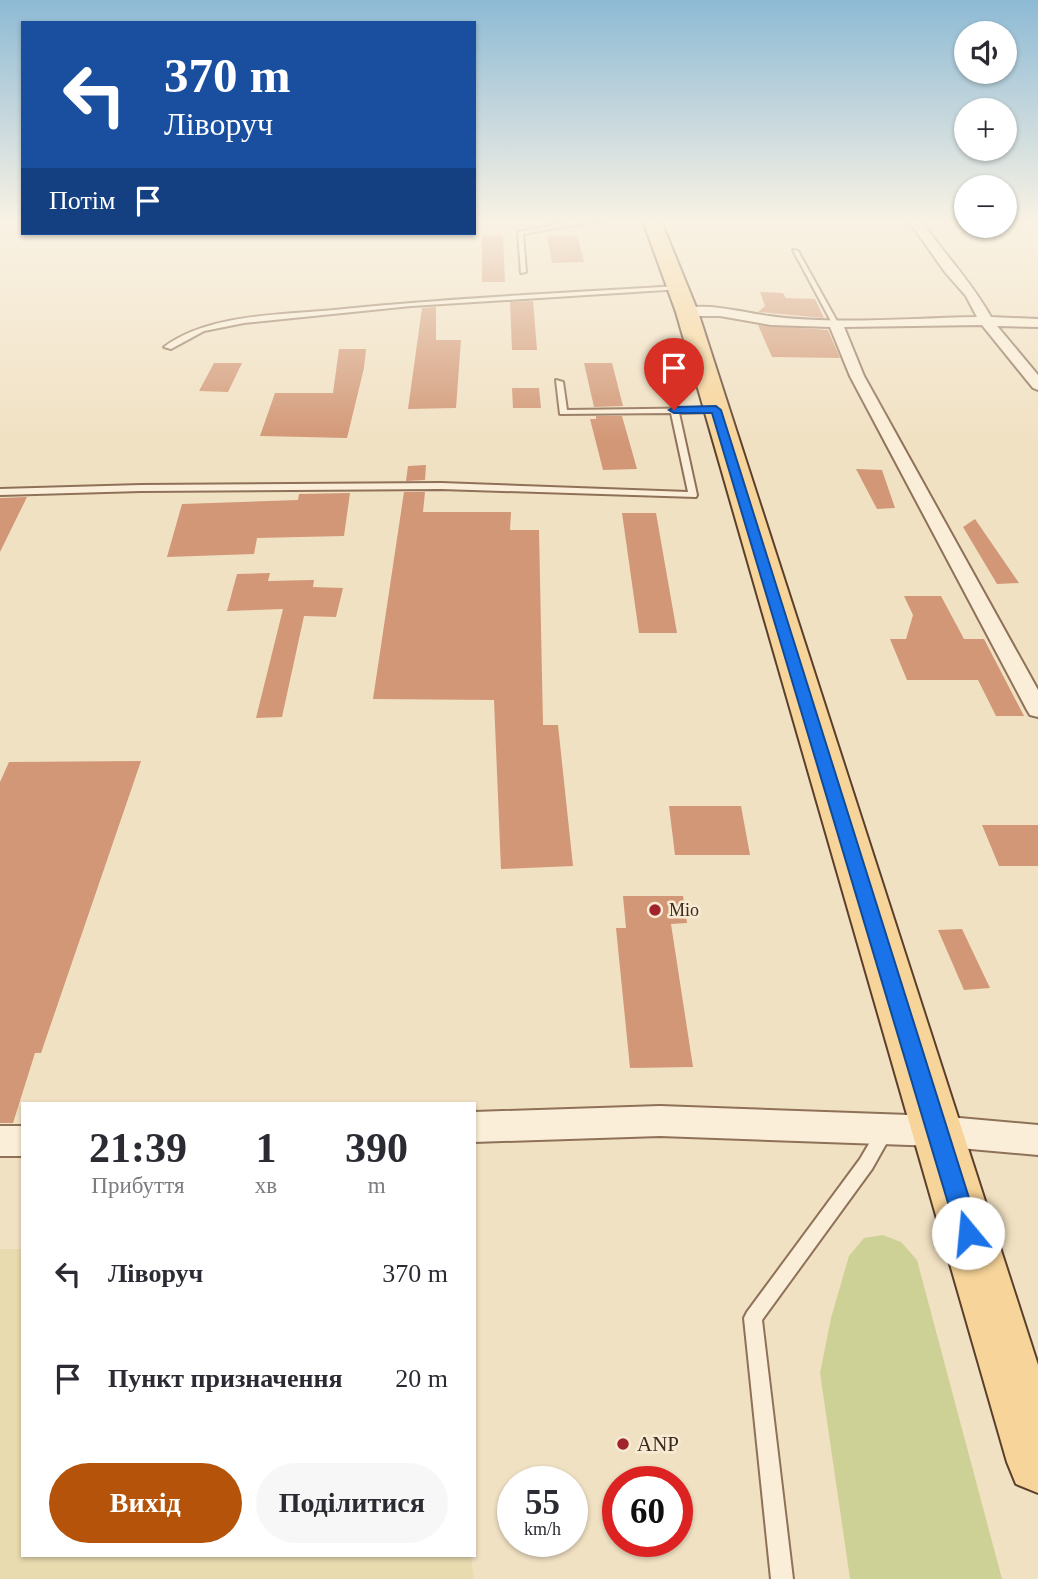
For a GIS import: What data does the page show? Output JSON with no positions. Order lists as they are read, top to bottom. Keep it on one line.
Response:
{"places":["Міо","ANP"],"page":{"map_buttons":["+","−"],"turn":["370 m","Ліворуч"],"then":"Потім","eta":["21:39","Прибуття","1","хв","390","m"],"list":[{"name":"Ліворуч","value":"370 m"},{"name":"Пункт призначення","value":"20 m"}],"buttons":["Вихід","Поділитися"],"speed":"55 km/h","limit":"60"}}
